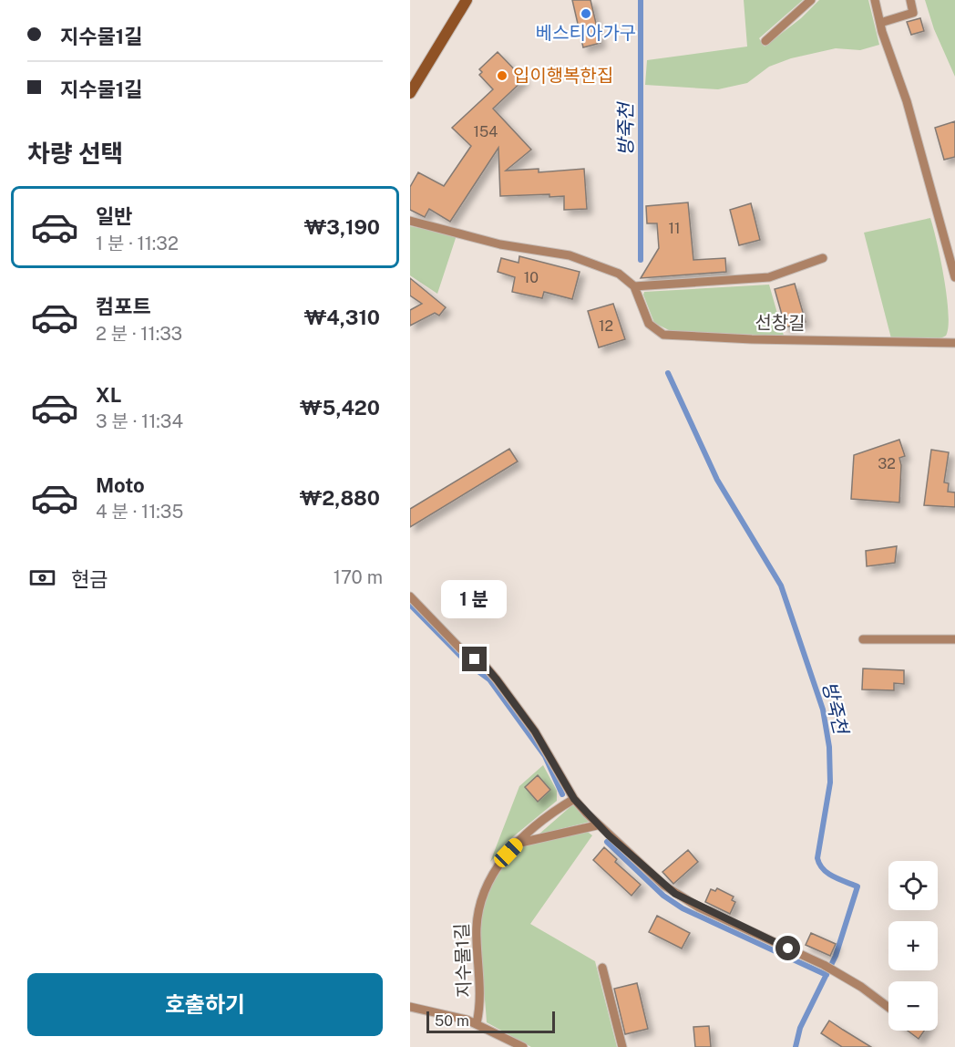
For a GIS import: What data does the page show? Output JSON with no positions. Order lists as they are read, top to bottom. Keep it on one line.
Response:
{"streets":{"lane":["선창길","지수물1길"]},"water":["방죽천"],"places":["베스티아가구","입이행복한집"],"house_numbers":["154","11","10","12","32"],"scale_bar":"50 m","page":{"banner":["지수물1길","지수물1길"],"heading":"차량 선택","list":[{"name":"일반","note":"1 분 · 11:32","value":"₩3,190"},{"name":"컴포트","note":"2 분 · 11:33","value":"₩4,310"},{"name":"XL","note":"3 분 · 11:34","value":"₩5,420"},{"name":"Moto","note":"4 분 · 11:35","value":"₩2,880"}],"pay":["현금","170 m"],"bubble":"1 분","map_buttons":["+","−"],"buttons":"호출하기","scale":"50 m"}}
